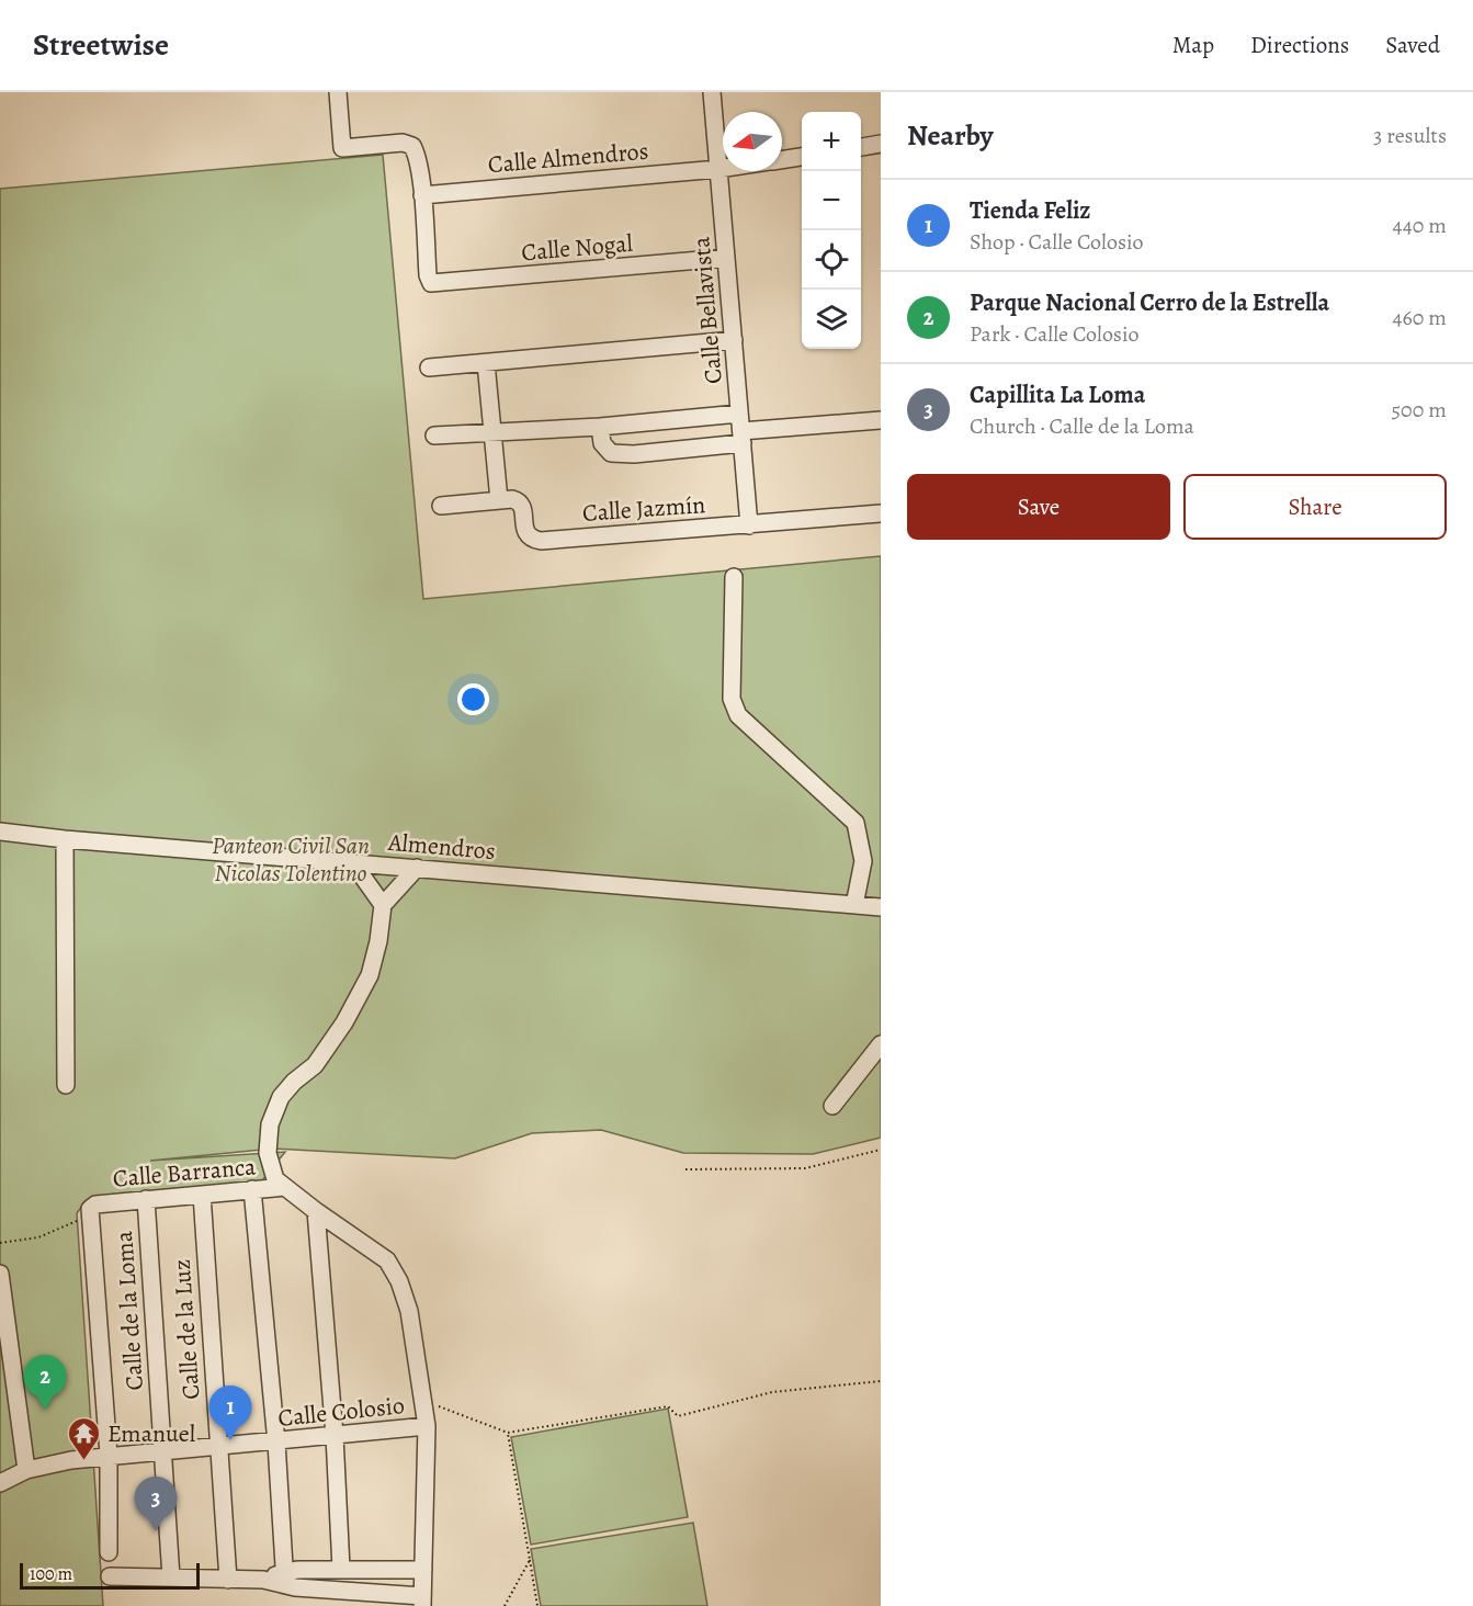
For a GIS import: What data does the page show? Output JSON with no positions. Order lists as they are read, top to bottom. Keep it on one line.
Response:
{"streets":{"street":["Calle Almendros","Calle Nogal","Calle Bellavista","Calle Jazmín","Almendros","Calle Barranca","Calle de la Loma","Calle de la Luz","Calle Colosio"]},"crossings":[["Calle Almendros","Calle Nogal"],["Calle Almendros","Calle Bellavista"],["Calle Nogal","Calle Bellavista"],["Calle Bellavista","Calle Jazmín"],["Calle Barranca","Calle de la Loma"],["Calle Barranca","Calle de la Luz"],["Calle de la Loma","Calle Colosio"],["Calle de la Luz","Calle Colosio"]],"parks":["Panteon Civil San Nicolas Tolentino"],"places":{"temple":["Emanuel"]},"scale_bar":"100 m","north":"left","page":{"header":"Streetwise","nav":["Map","Directions","Saved"],"heading":["Nearby","3 results"],"map_buttons":["+","−"],"list":[{"mark":"1","name":"Tienda Feliz","note":"Shop · Calle Colosio","value":"440 m"},{"mark":"2","name":"Parque Nacional Cerro de la Estrella","note":"Park · Calle Colosio","value":"460 m"},{"mark":"3","name":"Capillita La Loma","note":"Church · Calle de la Loma","value":"500 m"}],"buttons":["Save","Share"],"pins":["2","1","3"],"scale":"100 m"}}
